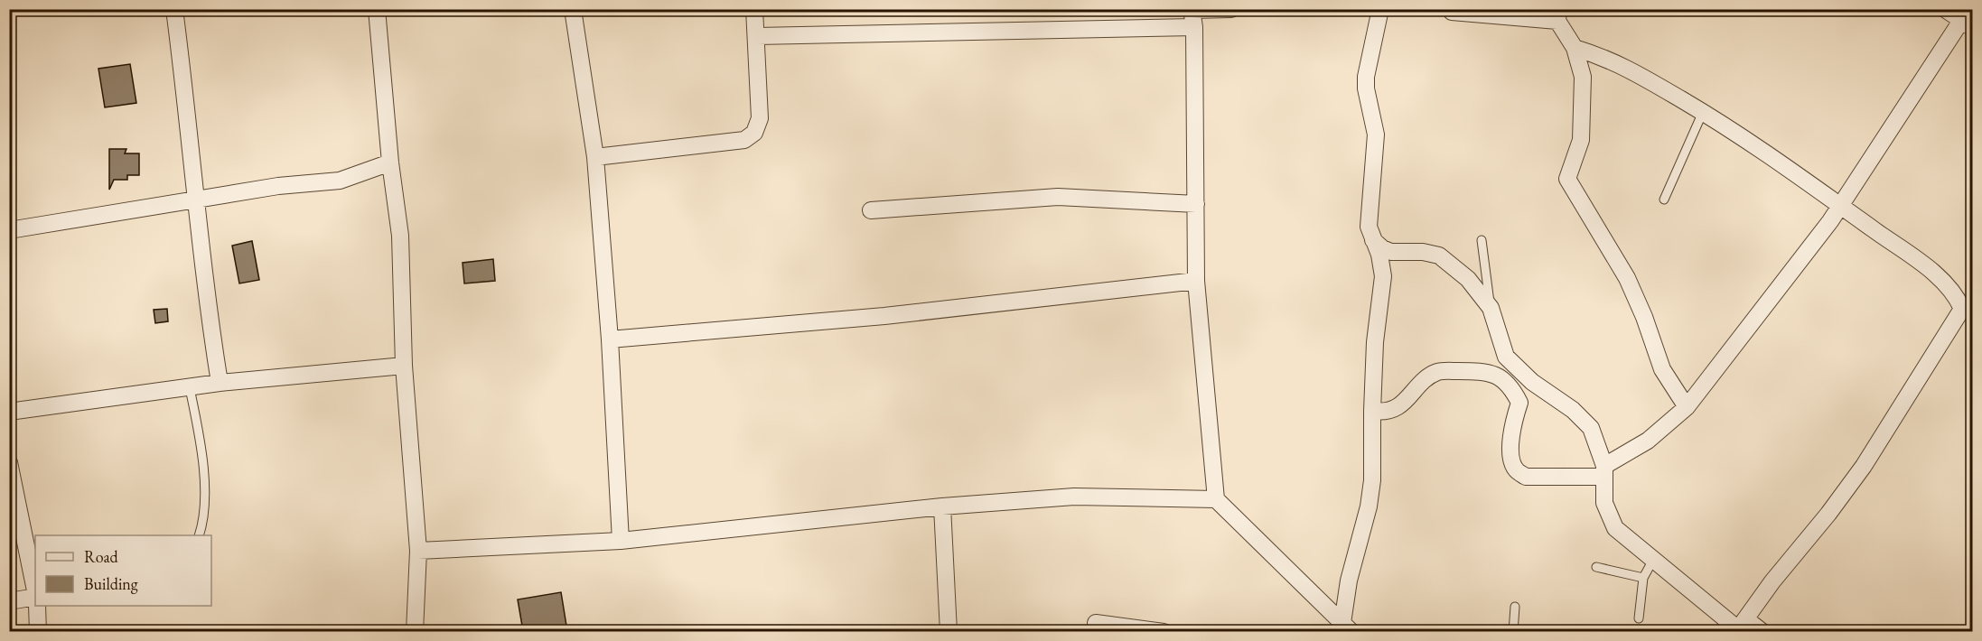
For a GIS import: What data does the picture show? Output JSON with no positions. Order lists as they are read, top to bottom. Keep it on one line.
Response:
{"legend":["Road","Building"]}
